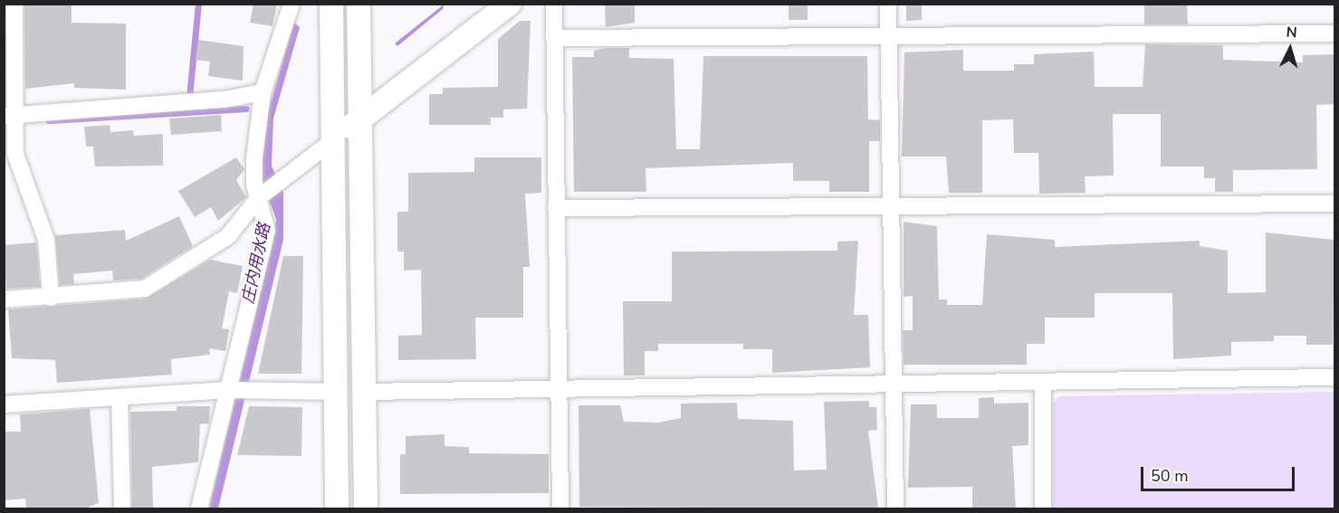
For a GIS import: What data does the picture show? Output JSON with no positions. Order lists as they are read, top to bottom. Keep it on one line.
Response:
{"water":["庄内用水路"],"scale_bar":"50 m","north":"top"}
